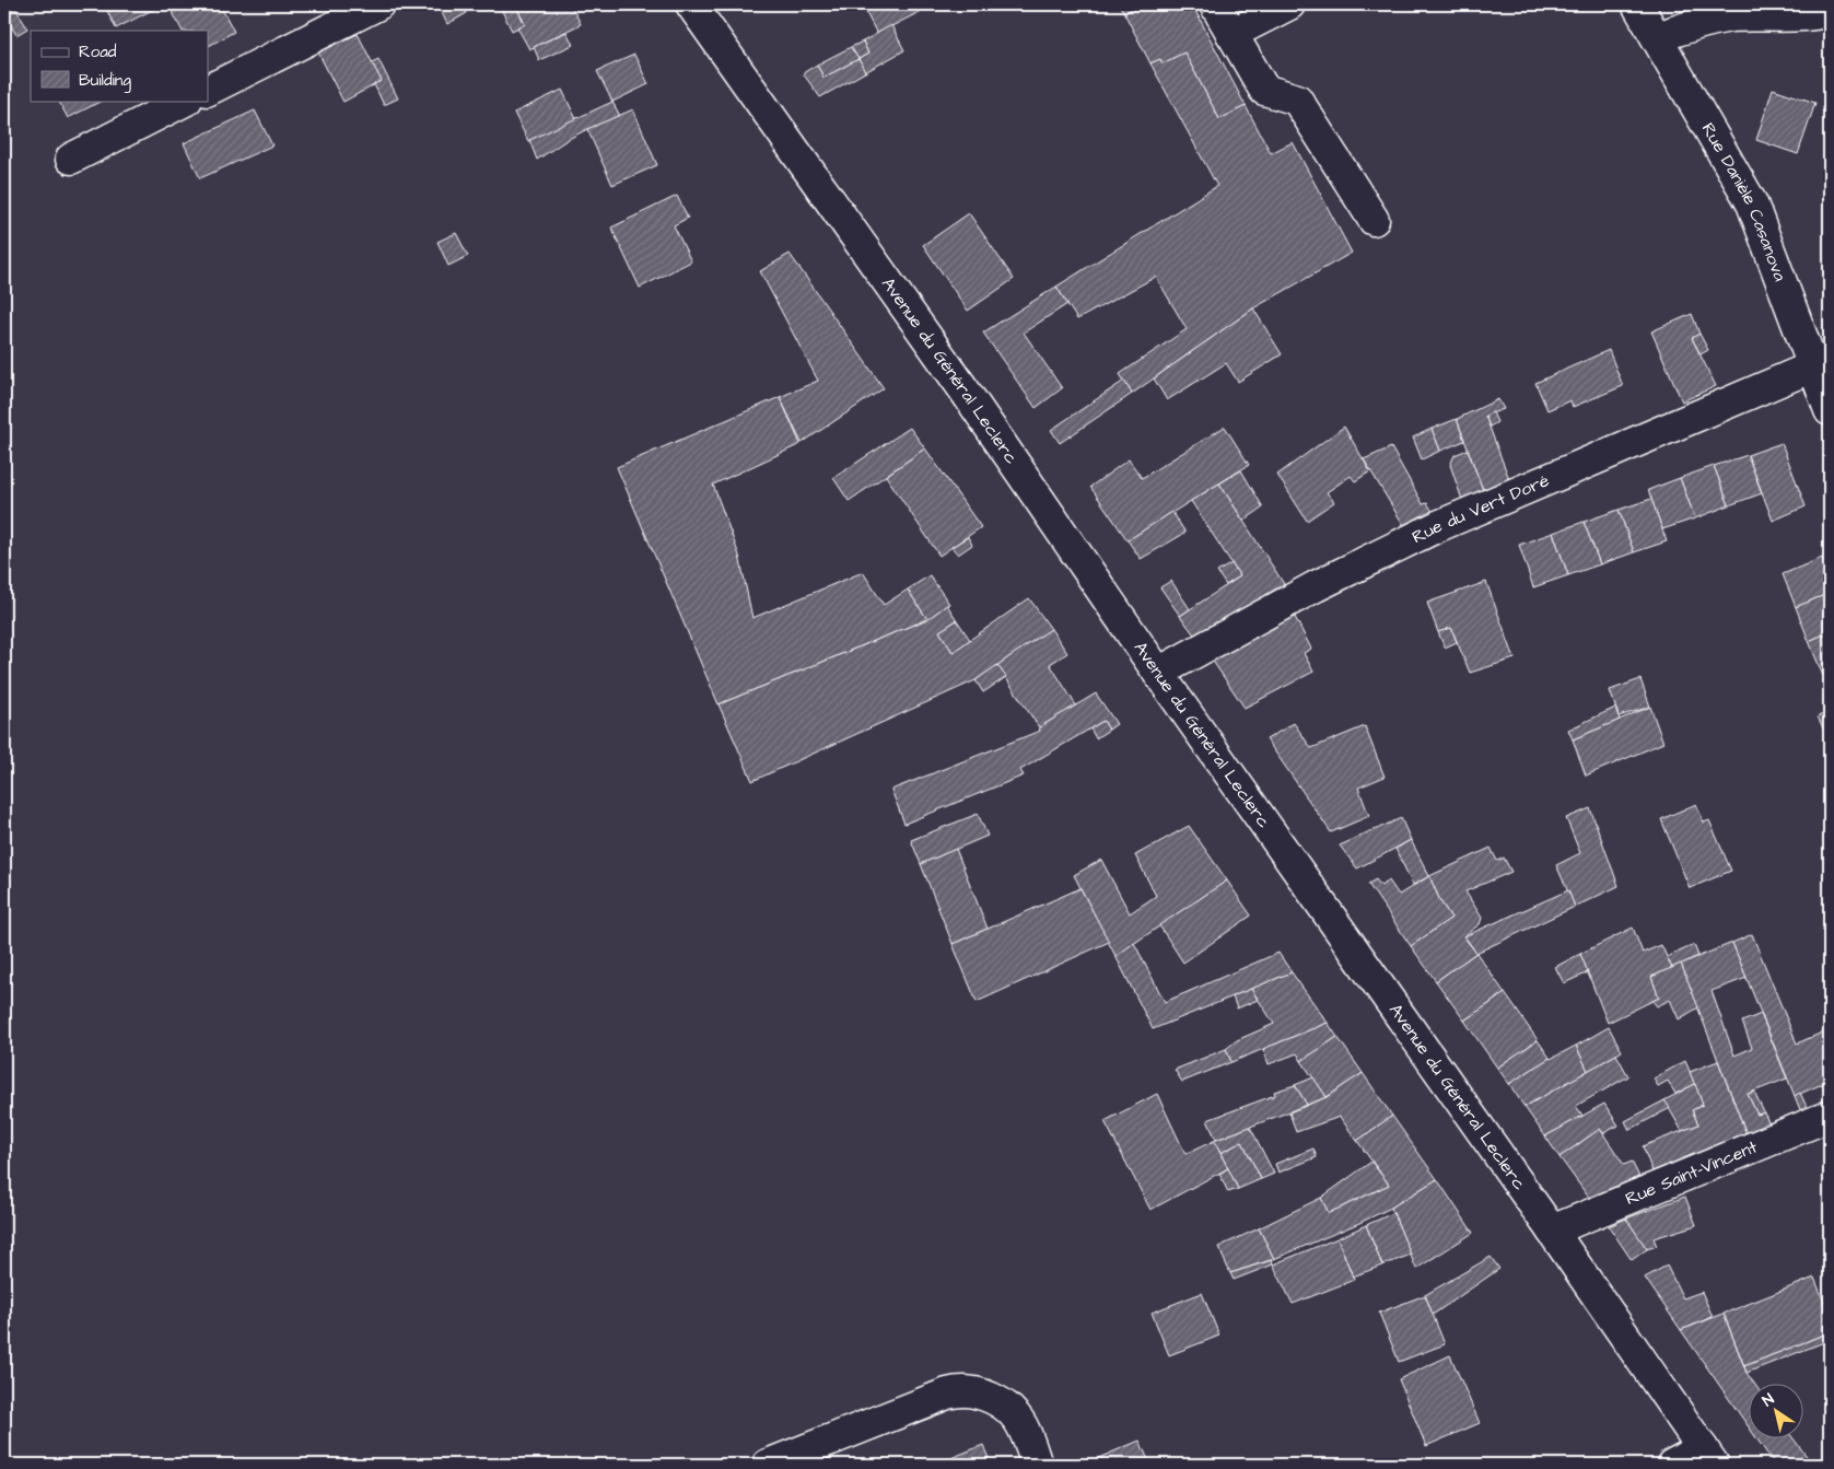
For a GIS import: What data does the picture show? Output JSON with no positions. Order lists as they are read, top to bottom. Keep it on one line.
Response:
{"streets":{"street":["Rue Danièle Casanova","Avenue du Général Leclerc","Rue du Vert Doré","Rue Saint-Vincent"]},"crossings":[["Rue Danièle Casanova","Rue du Vert Doré"],["Avenue du Général Leclerc","Rue du Vert Doré"],["Avenue du Général Leclerc","Rue Saint-Vincent"]],"legend":["Road","Building"],"north":"top left"}
